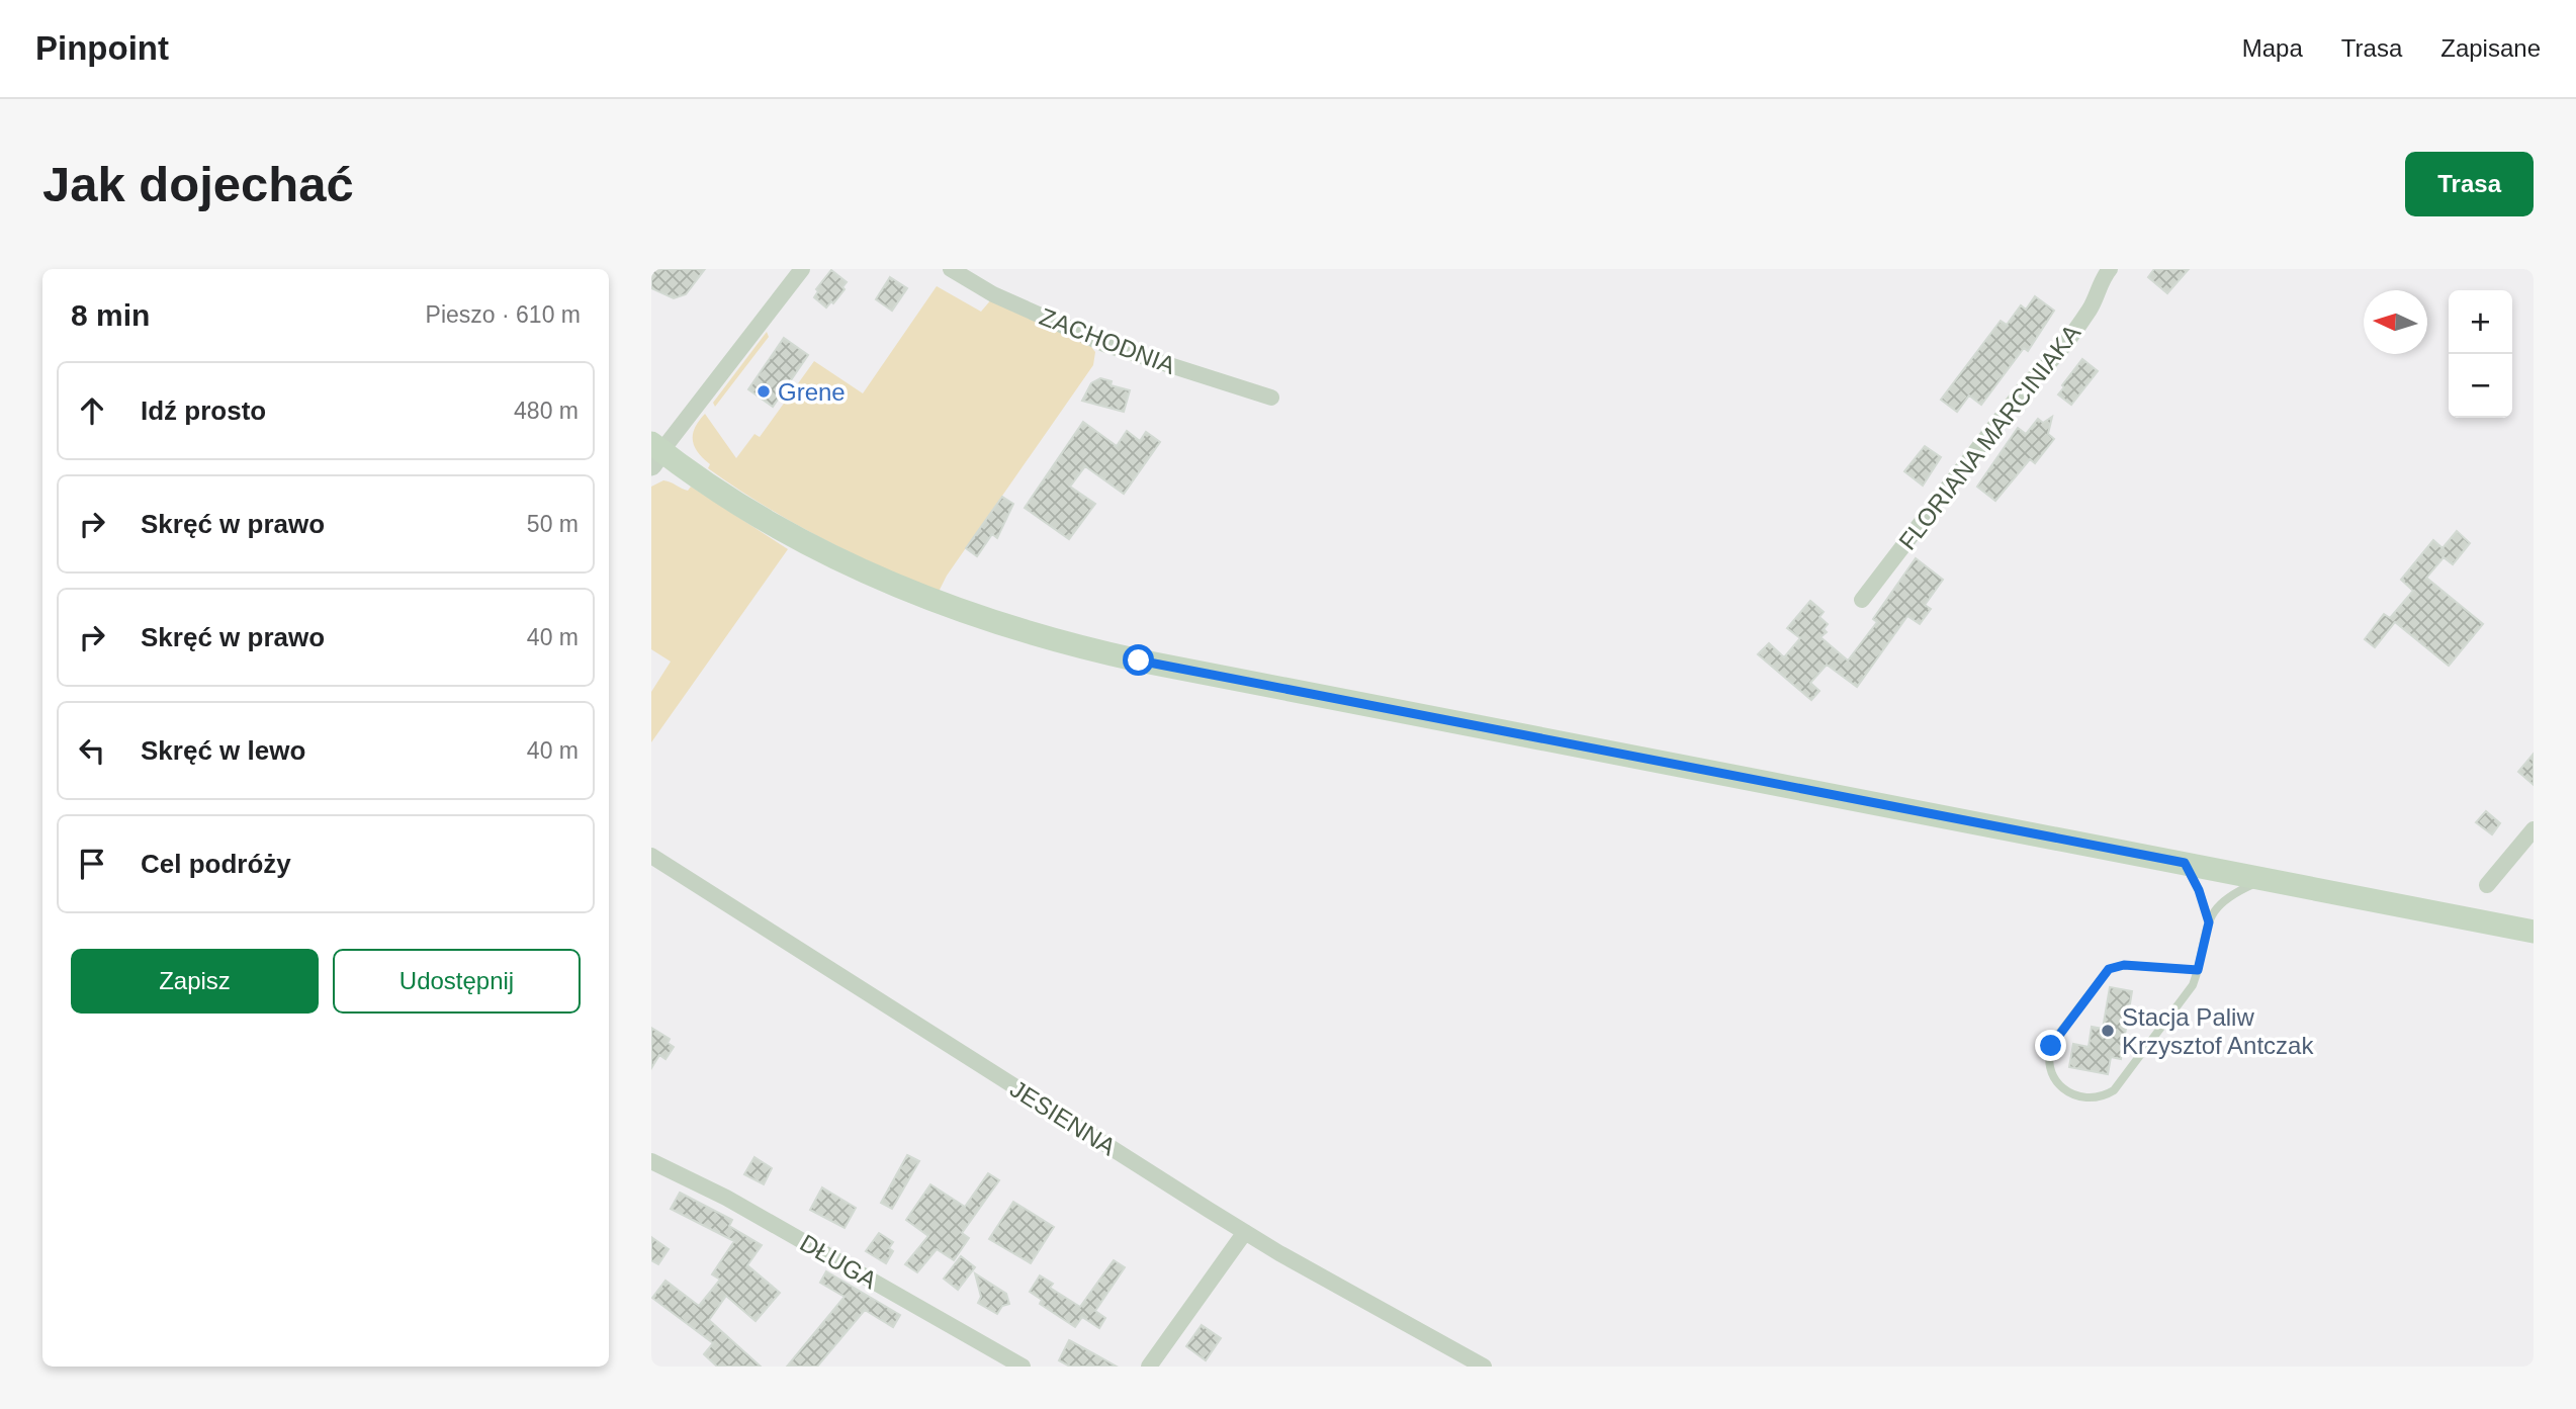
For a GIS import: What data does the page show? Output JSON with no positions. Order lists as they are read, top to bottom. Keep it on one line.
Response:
{"streets":{"street":["ZACHODNIA","FLORIANA MARCINIAKA","JESIENNA","DŁUGA"]},"places":["Grene","Stacja Paliw Krzysztof Antczak"],"north":"left","page":{"header":"Pinpoint","nav":["Mapa","Trasa","Zapisane"],"buttons":["Trasa",["Zapisz","Udostępnij"]],"title":"Jak dojechać","heading":["8 min","Pieszo · 610 m"],"map_buttons":["+","−"],"list":[["Idź prosto","480 m"],["Skręć w prawo","50 m"],["Skręć w prawo","40 m"],["Skręć w lewo","40 m"],"Cel podróży"]}}
